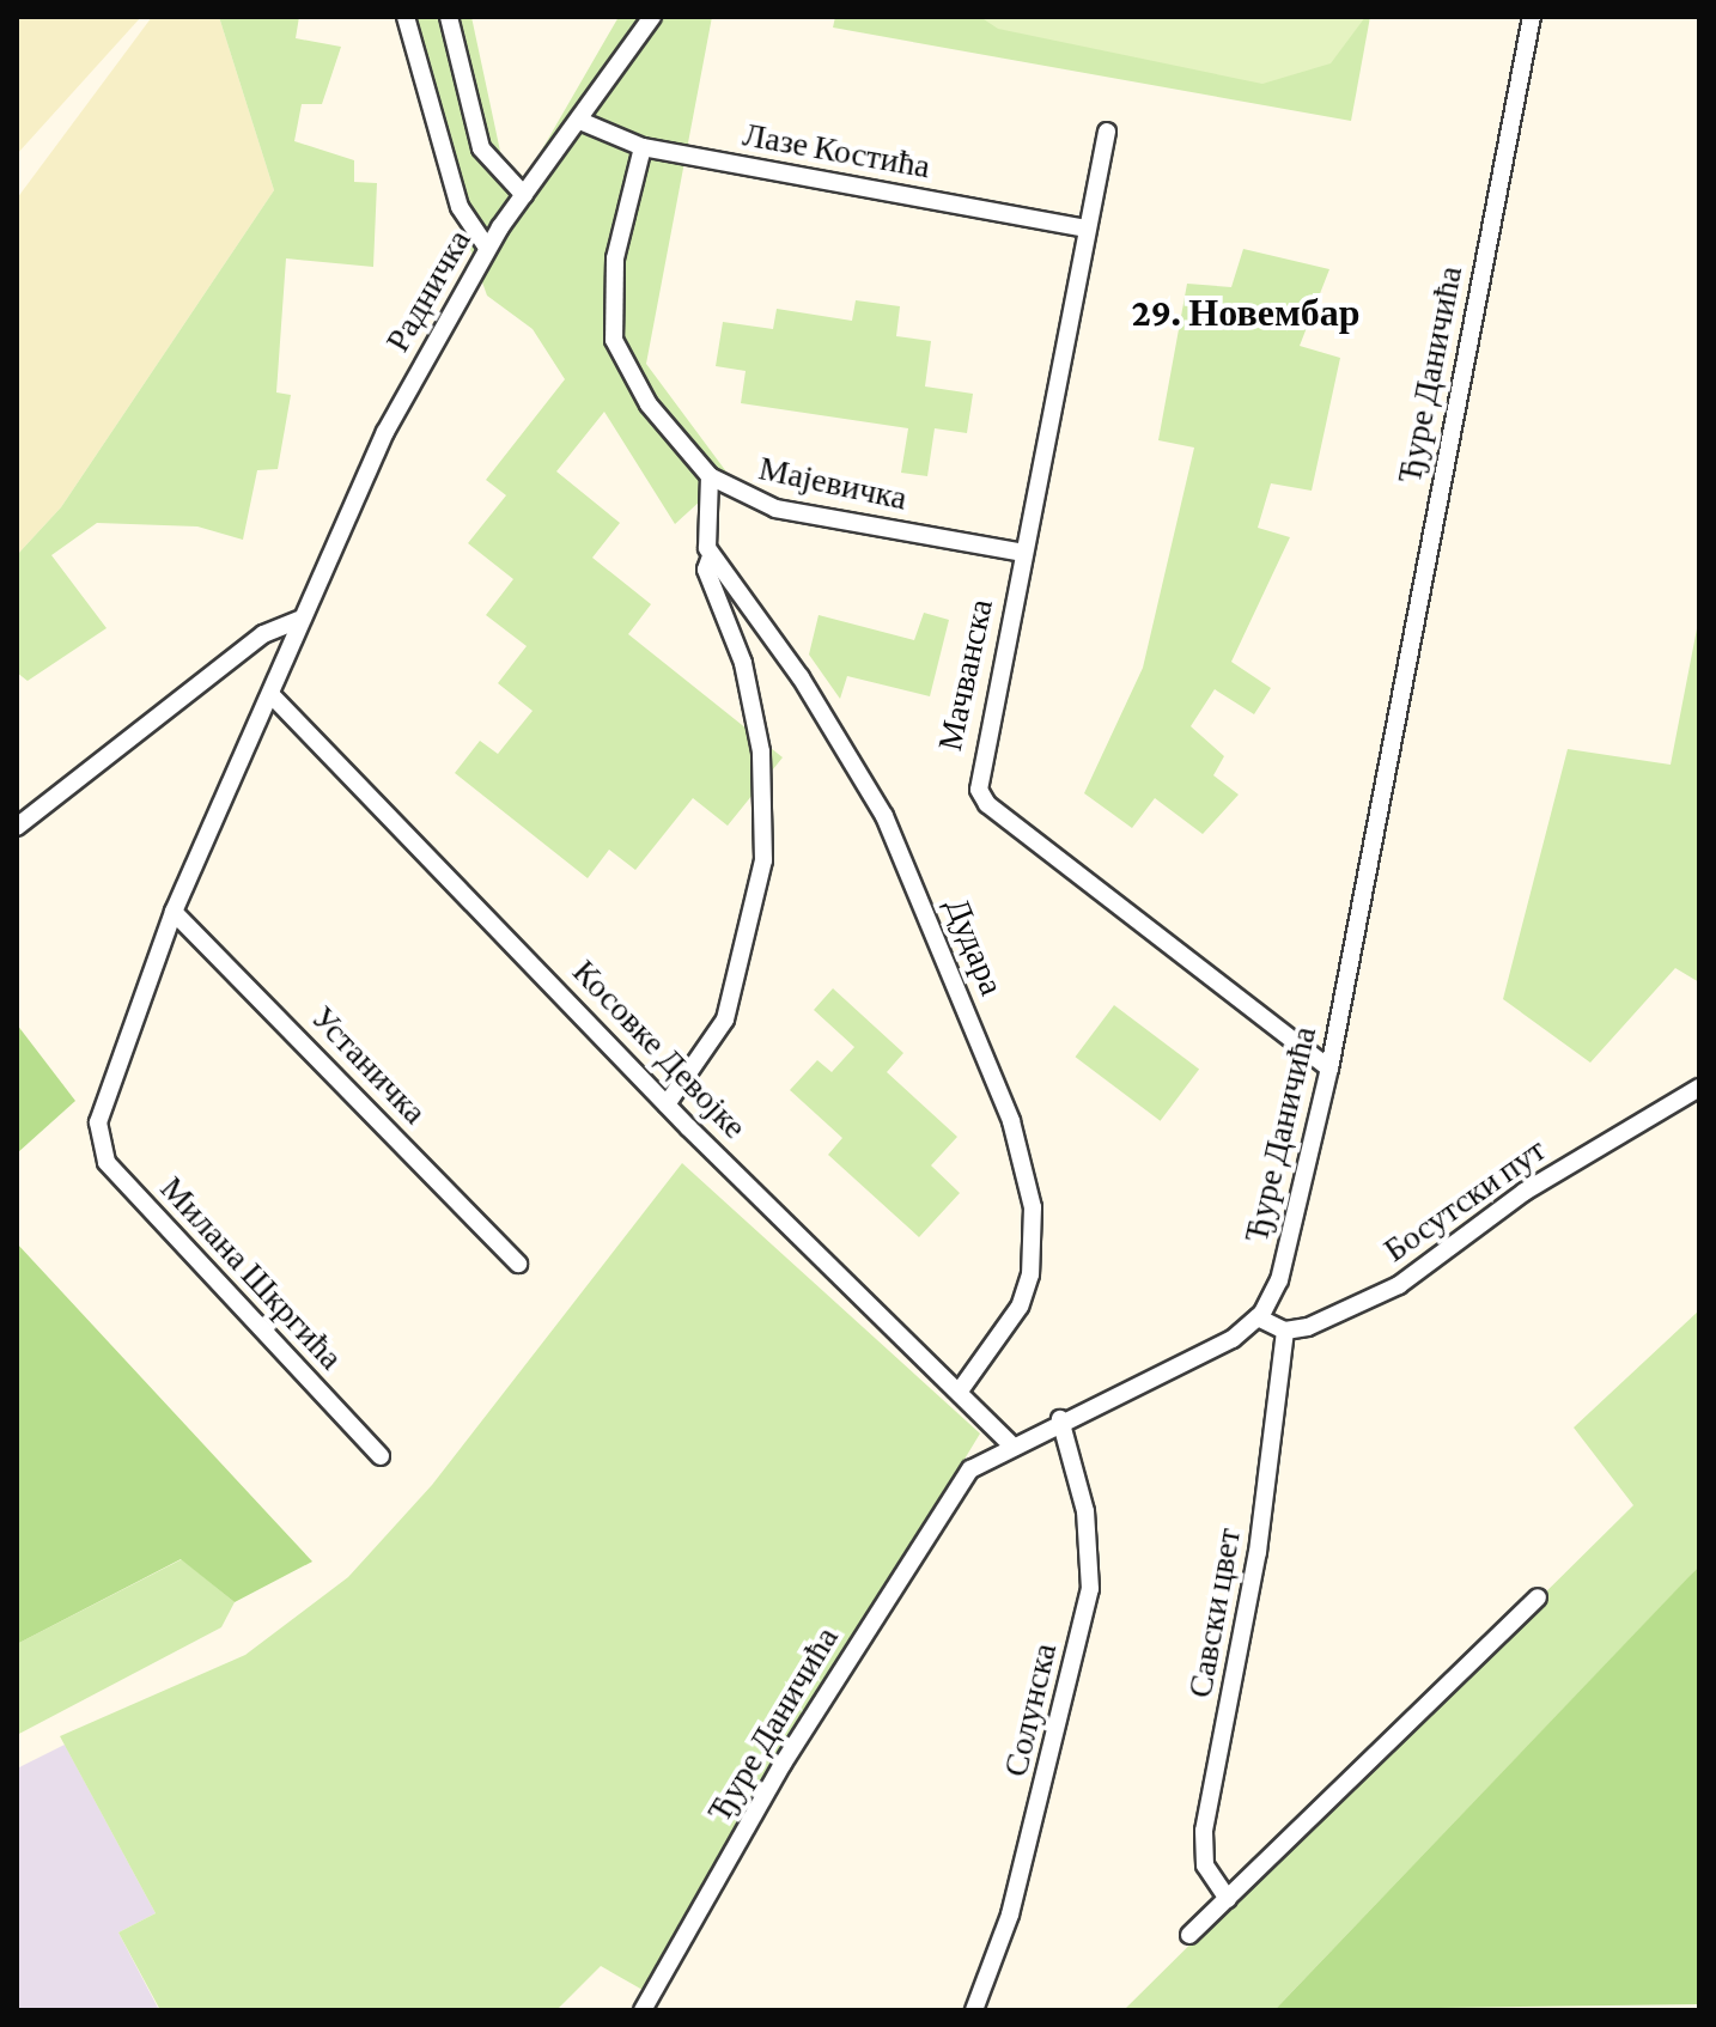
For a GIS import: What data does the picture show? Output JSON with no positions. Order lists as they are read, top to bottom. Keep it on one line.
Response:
{"streets":{"street":["Лазе Костића","Радничка","Ђуре Даничића","Мајевичка","Мачванска","Дудара","Косовке Девојке","Устаничка","Босутски пут","Милана Шкргића","Савски цвет","Солунска"]},"crossings":[["Лазе Костића","Радничка"],["Лазе Костића","Мајевичка"],["Лазе Костића","Мачванска"],["Ђуре Даничића","Мачванска"],["Ђуре Даничића","Косовке Девојке"],["Ђуре Даничића","Солунска"],["Мајевичка","Мачванска"],["Дудара","Косовке Девојке"],["Устаничка","Милана Шкргића"],["Босутски пут","Савски цвет"]],"districts":["29. Новембар"]}
